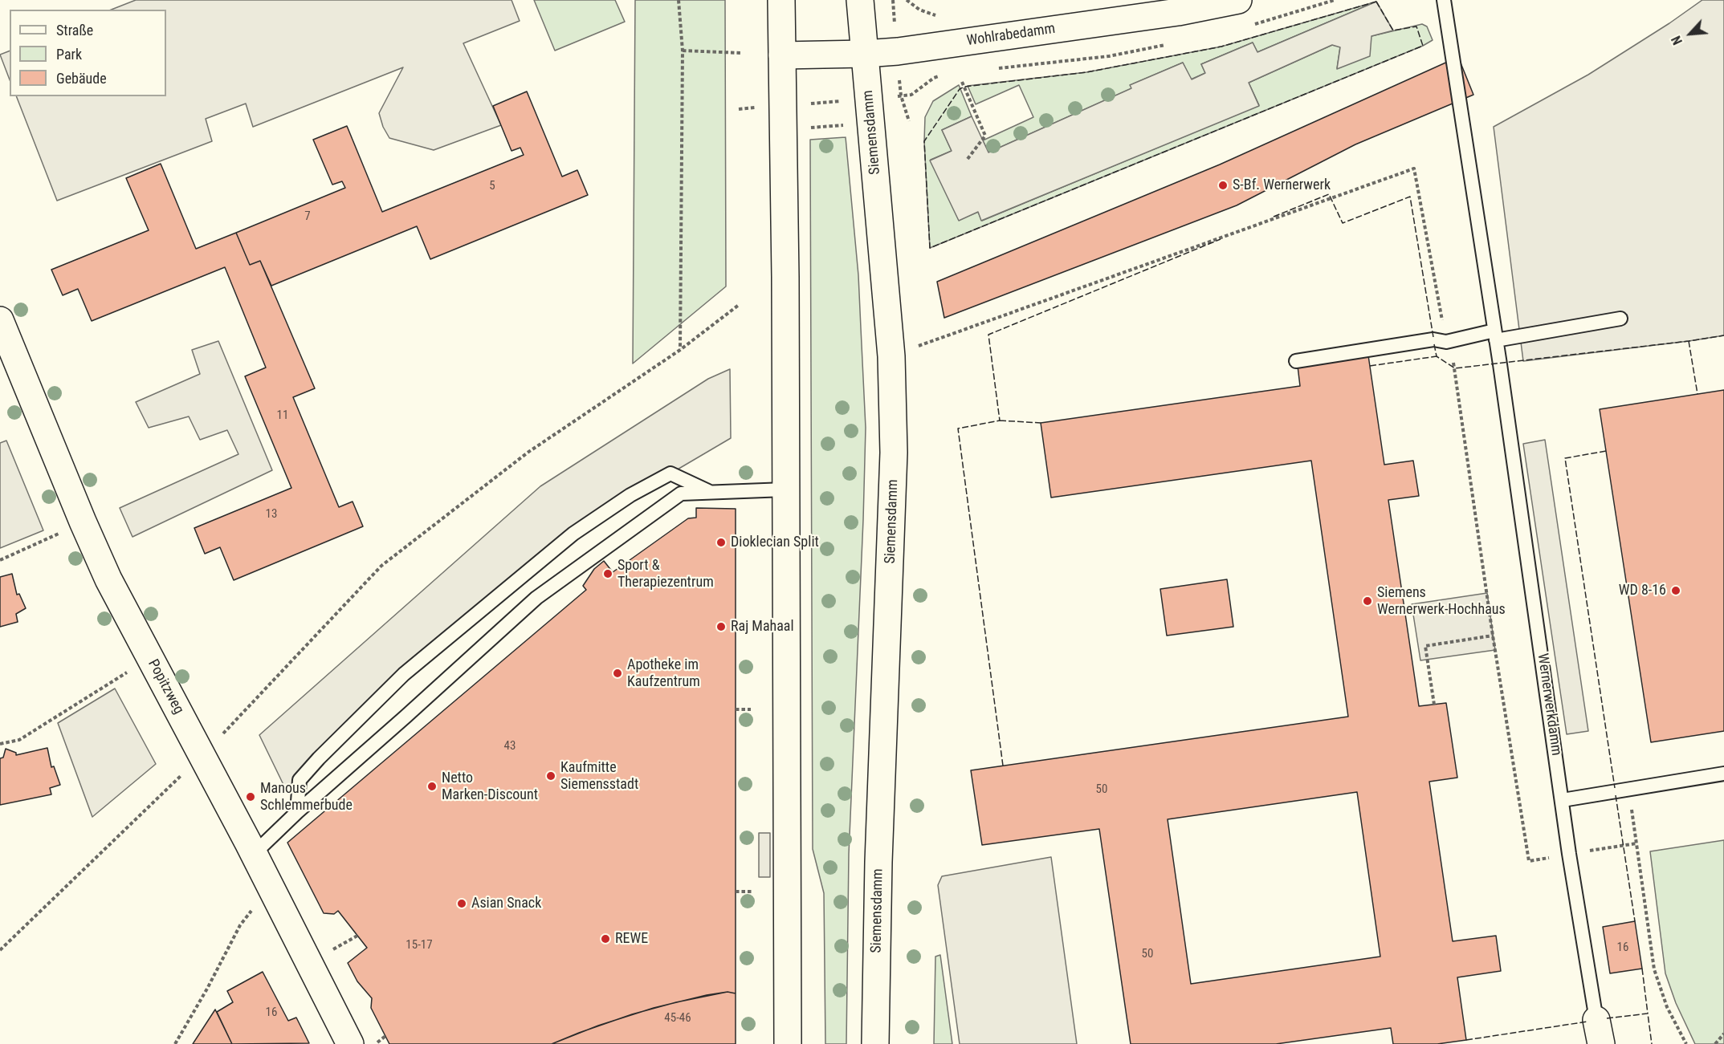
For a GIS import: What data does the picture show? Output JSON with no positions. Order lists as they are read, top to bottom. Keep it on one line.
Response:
{"streets":{"main road":["Wohlrabedamm","Siemensdamm","Popitzweg"],"lane":["Wernerwerkdamm"]},"crossings":[["Wohlrabedamm","Siemensdamm"]],"places":["S-Bf. Wernerwerk","Dioklecian Split","Sport & Therapiezentrum","WD 8-16","Siemens Wernerwerk-Hochhaus","Raj Mahaal","Apotheke im Kaufzentrum","Kaufmitte Siemensstadt","Netto Marken-Discount","Manous Schlemmerbude","Asian Snack","REWE"],"house_numbers":["5","7","11","13","43","50","15-17","16","50","16","45-46"],"legend":["Straße","Park","Gebäude"],"north":"bottom left"}
